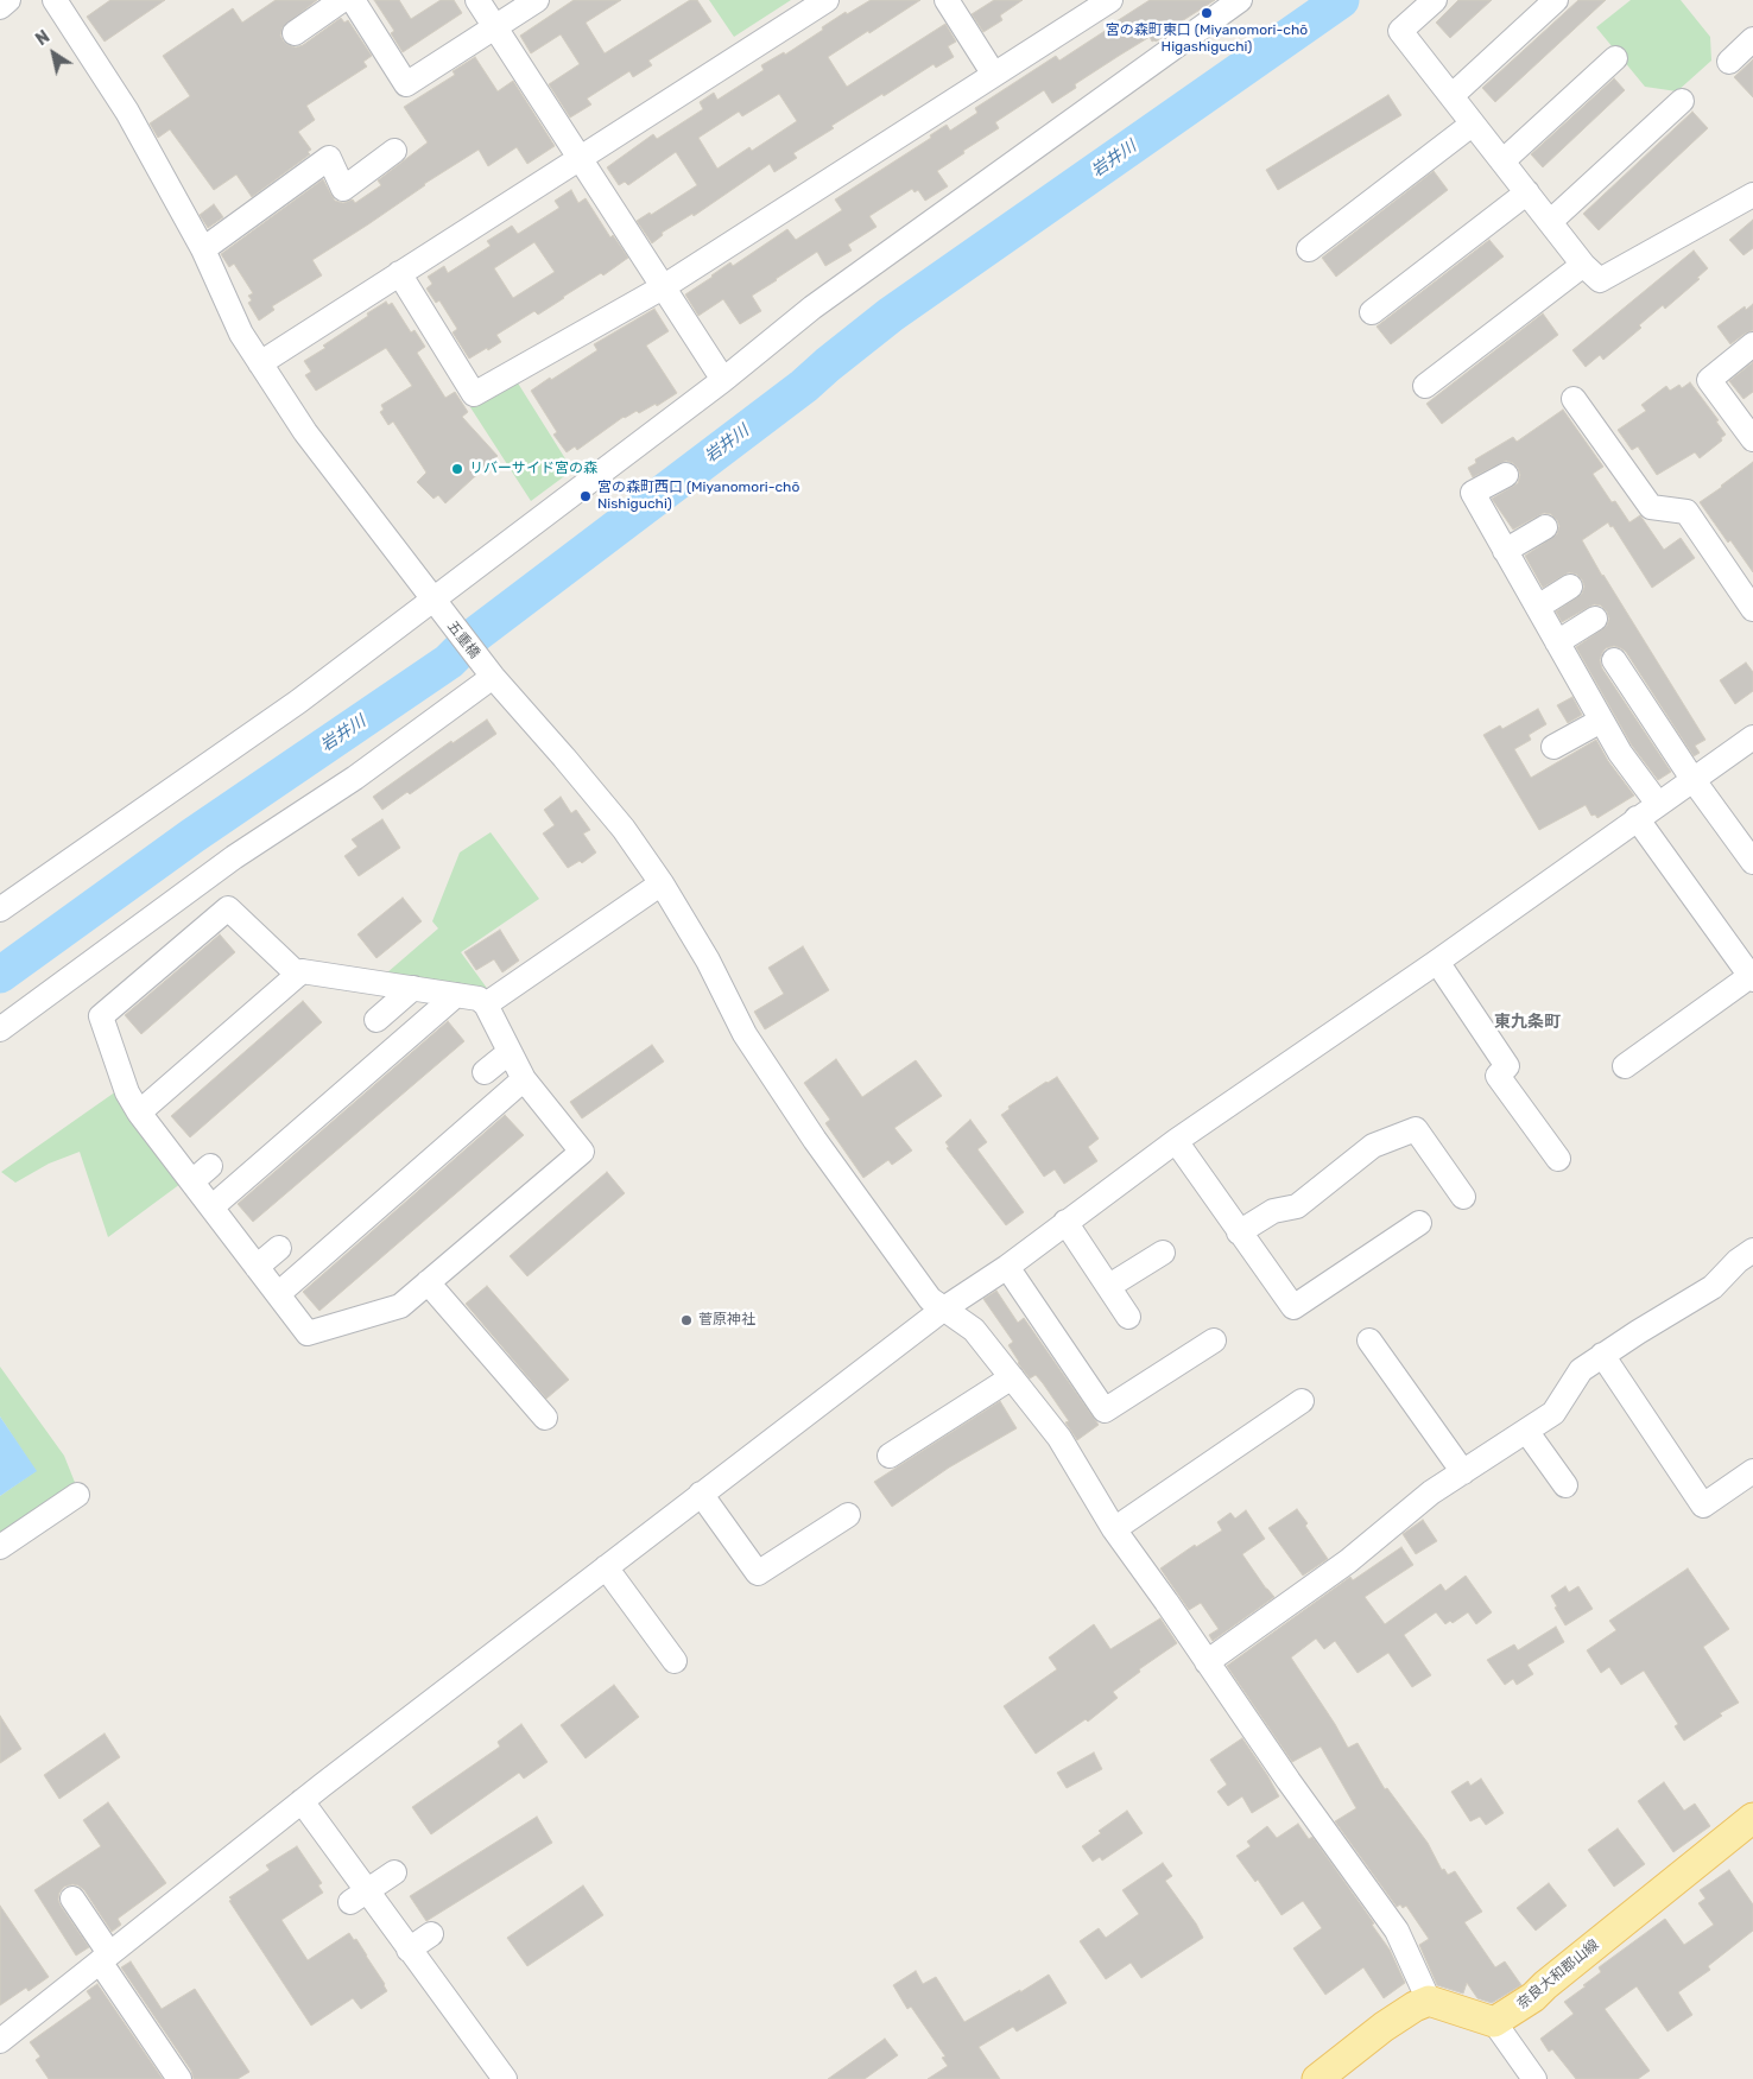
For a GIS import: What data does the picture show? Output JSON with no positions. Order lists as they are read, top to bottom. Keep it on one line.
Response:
{"streets":{"main road":["奈良大和郡山線"],"street":["五重橋"]},"districts":["東九条町"],"water":["岩井川"],"places":["宮の森町東口 (Miyanomori-chō Higashiguchi)","リバーサイド宮の森","宮の森町西口 (Miyanomori-chō Nishiguchi)","菅原神社"],"north":"top left"}
